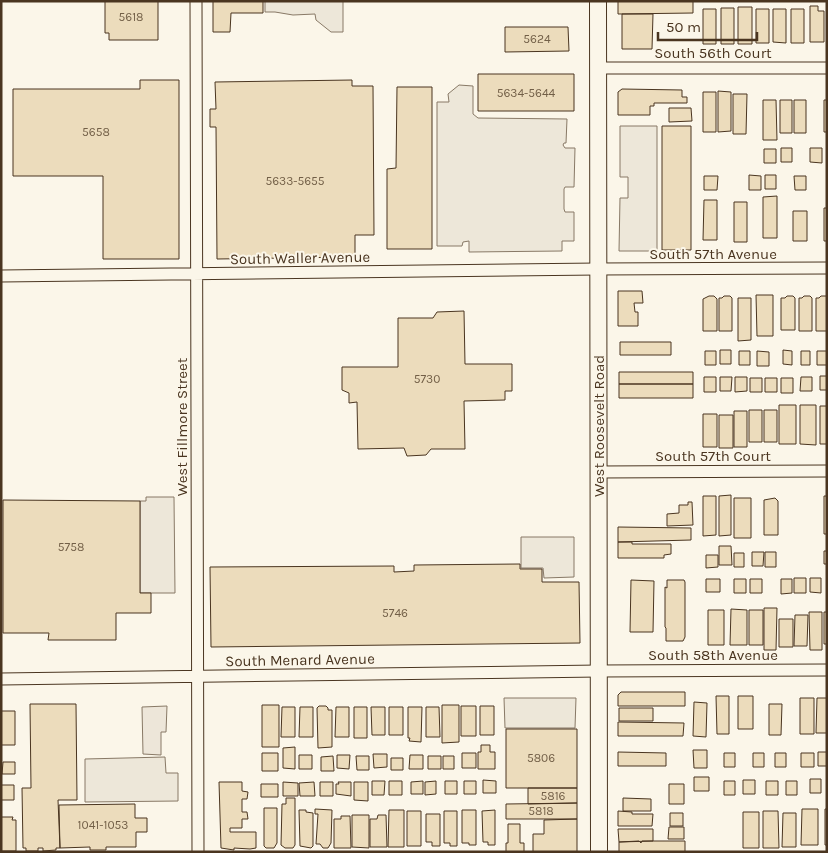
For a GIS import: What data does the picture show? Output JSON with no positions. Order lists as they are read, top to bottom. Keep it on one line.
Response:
{"streets":{"main road":["West Roosevelt Road"],"street":["South 56th Court","South 57th Avenue","South Waller Avenue","West Fillmore Street","South 57th Court","South 58th Avenue","South Menard Avenue"]},"crossings":[["South 56th Court","West Roosevelt Road"],["South 57th Avenue","South Waller Avenue"],["South 57th Avenue","West Roosevelt Road"],["South Waller Avenue","West Roosevelt Road"],["South Waller Avenue","West Fillmore Street"],["West Roosevelt Road","South 57th Court"],["West Roosevelt Road","South 58th Avenue"],["West Roosevelt Road","South Menard Avenue"],["West Fillmore Street","South Menard Avenue"],["South 58th Avenue","South Menard Avenue"]],"house_numbers":["5618","5624","5634-5644","5658","5633-5655","5730","5758","5746","5806","5816","5818","1041-1053"],"scale_bar":"50 m"}
